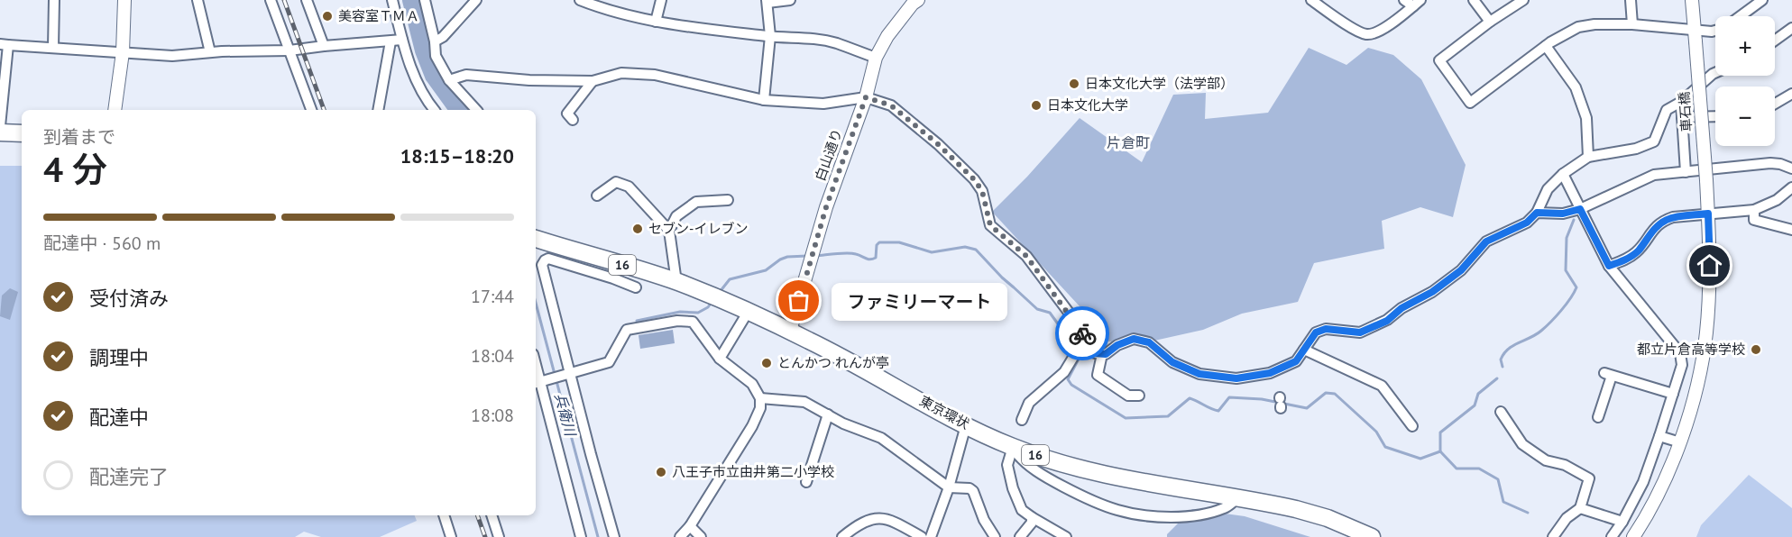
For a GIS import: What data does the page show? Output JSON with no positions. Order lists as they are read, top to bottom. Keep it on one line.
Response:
{"streets":{"highway":["16","東京環状"],"street":["車石橋","白山通り"]},"crossings":[["白山通り","東京環状"]],"districts":["片倉町"],"water":["兵衛川"],"places":["美容室ＴＭＡ","日本文化大学（法学部）","日本文化大学","セブン-イレブン","ファミリーマート","都立片倉高等学校","とんかつ れんが亭","八王子市立由井第二小学校"],"page":{"map_buttons":["+","−"],"heading":["4 分","到着まで","18:15–18:20"],"bar":"配達中 · 560 m","list":[["受付済み","17:44"],["調理中","18:04"],["配達中","18:08"],"配達完了"],"bubble":"ファミリーマート"}}
